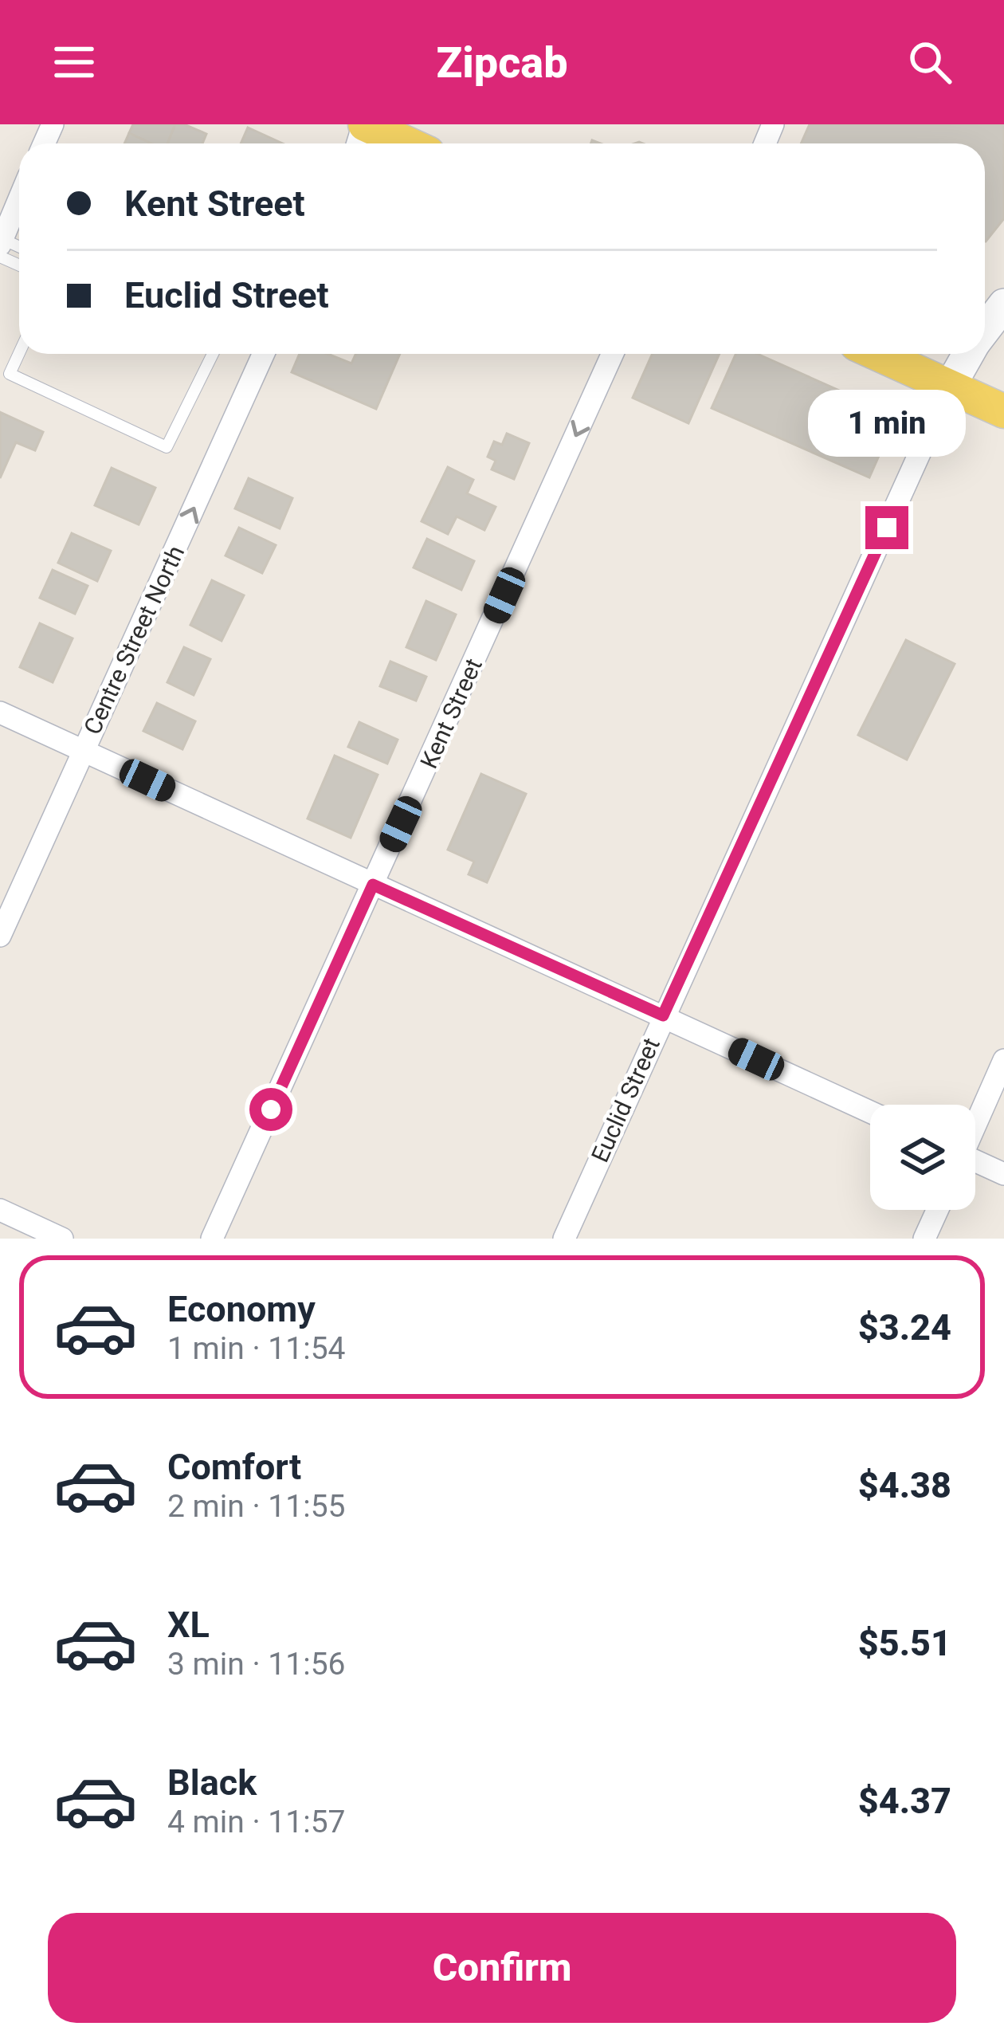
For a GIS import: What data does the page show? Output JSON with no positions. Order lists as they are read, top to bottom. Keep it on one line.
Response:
{"streets":{"street":["Centre Street North","Kent Street","Euclid Street"]},"one_way":["Centre Street North","Kent Street"],"page":{"header":"Zipcab","banner":["Kent Street","Euclid Street"],"bubble":"1 min","list":[{"name":"Economy","note":"1 min · 11:54","value":"$3.24"},{"name":"Comfort","note":"2 min · 11:55","value":"$4.38"},{"name":"XL","note":"3 min · 11:56","value":"$5.51"},{"name":"Black","note":"4 min · 11:57","value":"$4.37"}],"buttons":"Confirm"}}
